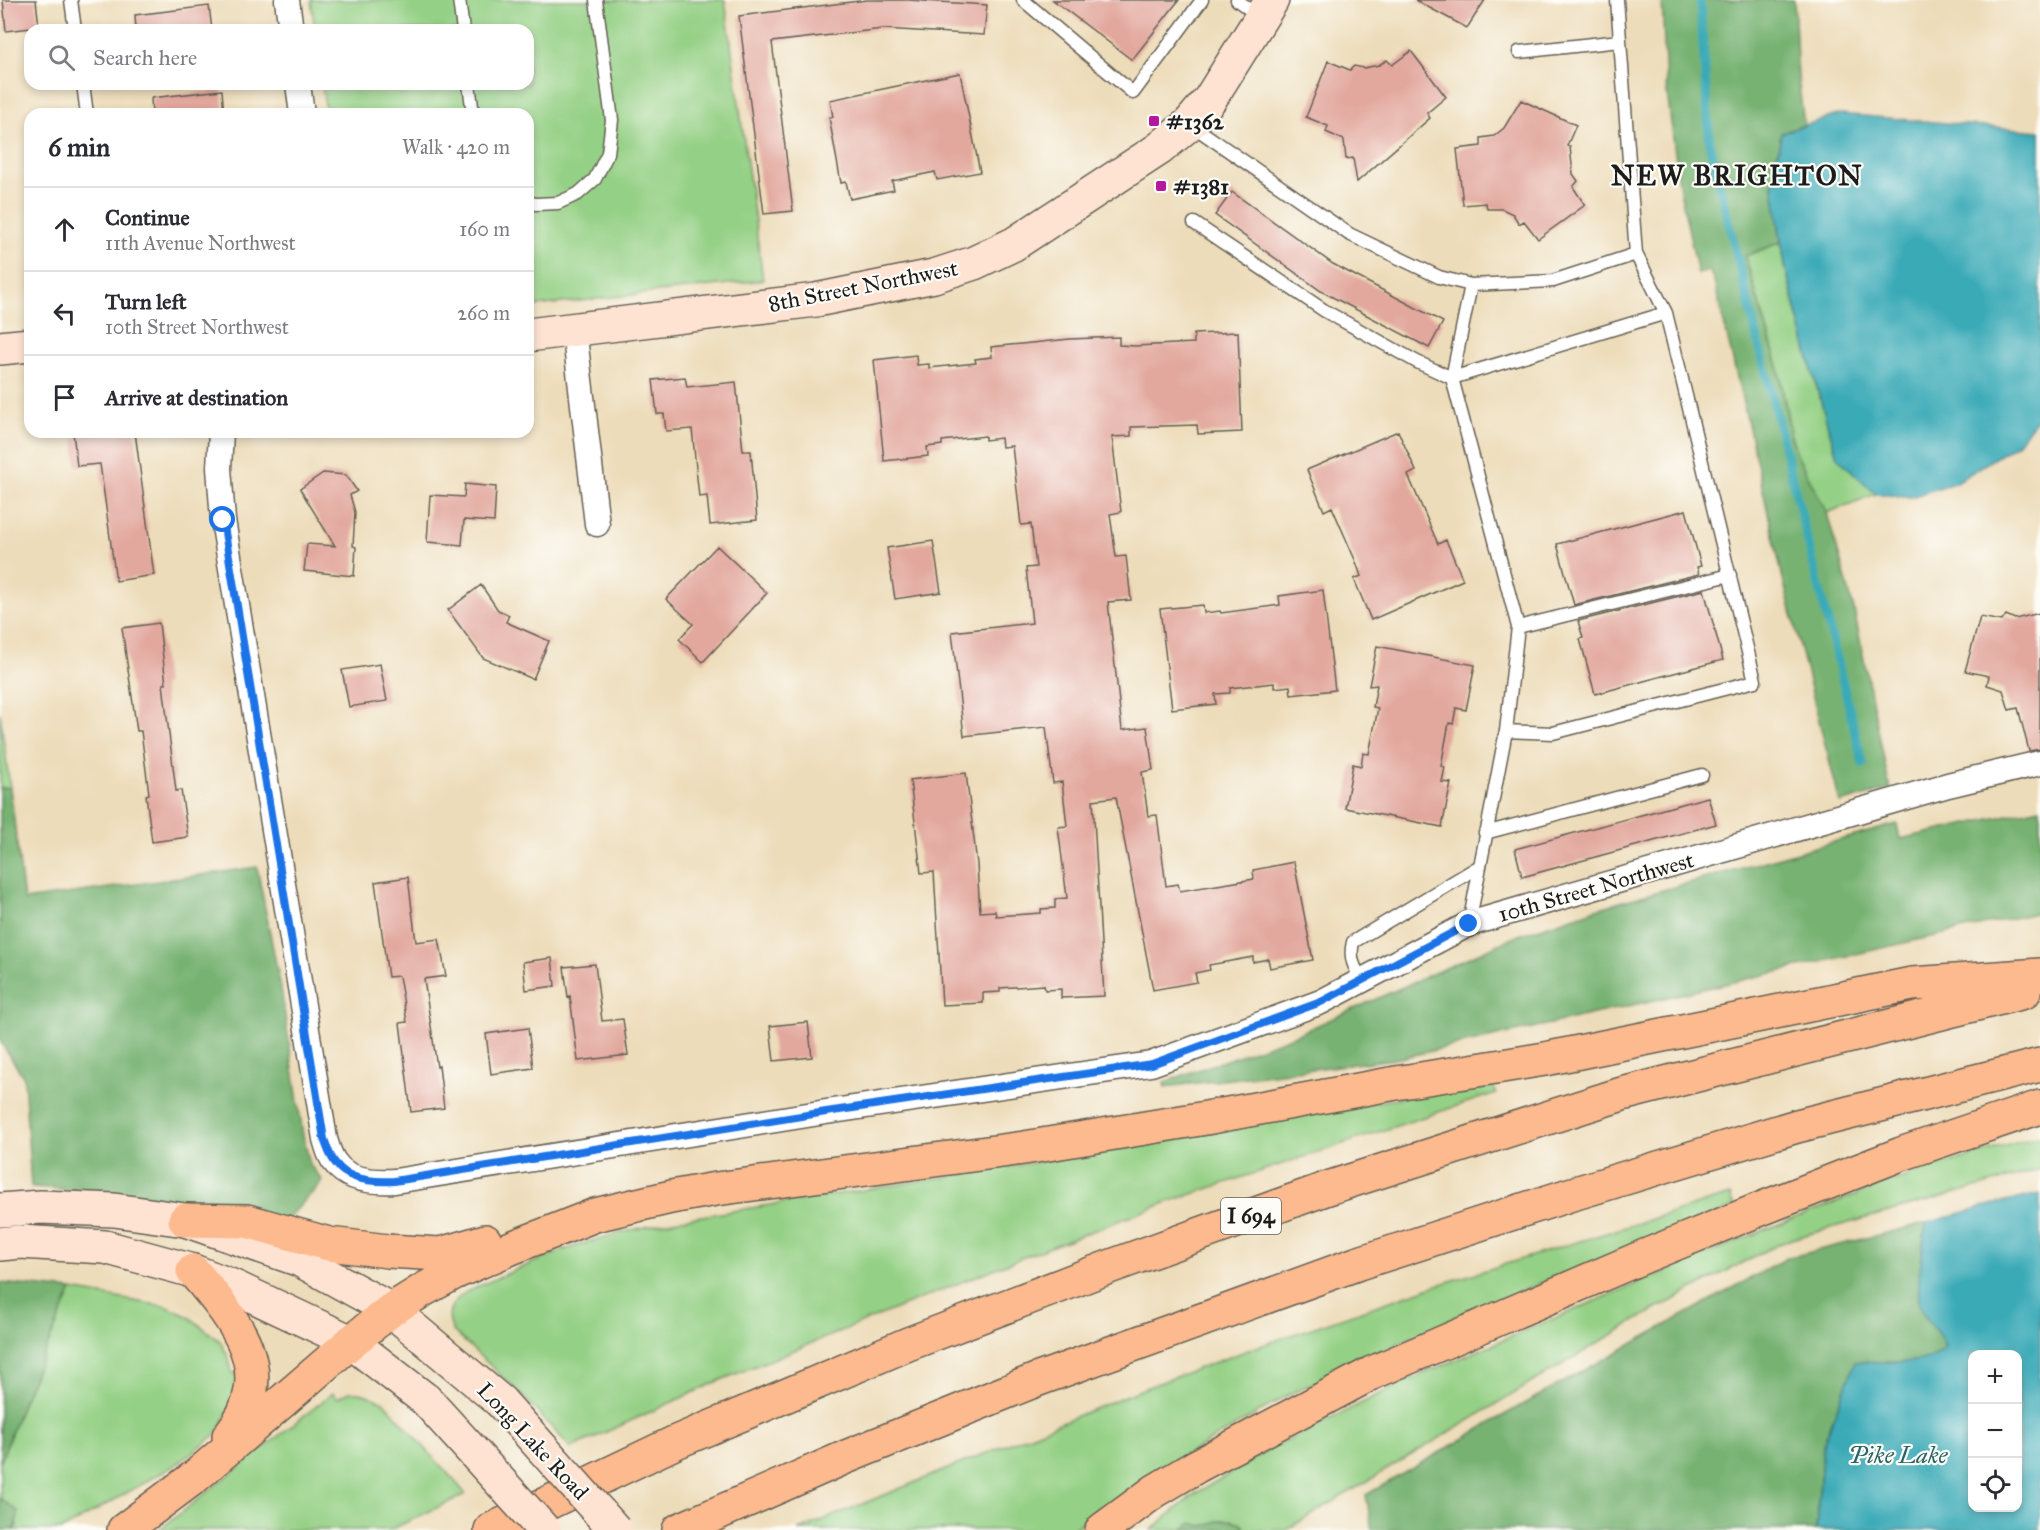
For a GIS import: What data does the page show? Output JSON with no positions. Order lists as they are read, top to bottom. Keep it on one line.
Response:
{"streets":{"highway":["I 694"],"street":["8th Street Northwest","10th Street Northwest","Long Lake Road"]},"districts":["NEW BRIGHTON"],"water":["Pike Lake"],"places":{"transit":["#1362","#1381"]},"page":{"search":"Search here","heading":["6 min","Walk · 420 m"],"list":[["Continue","11th Avenue Northwest","160 m"],["Turn left","10th Street Northwest","260 m"],"Arrive at destination"],"map_buttons":["+","−"]}}
